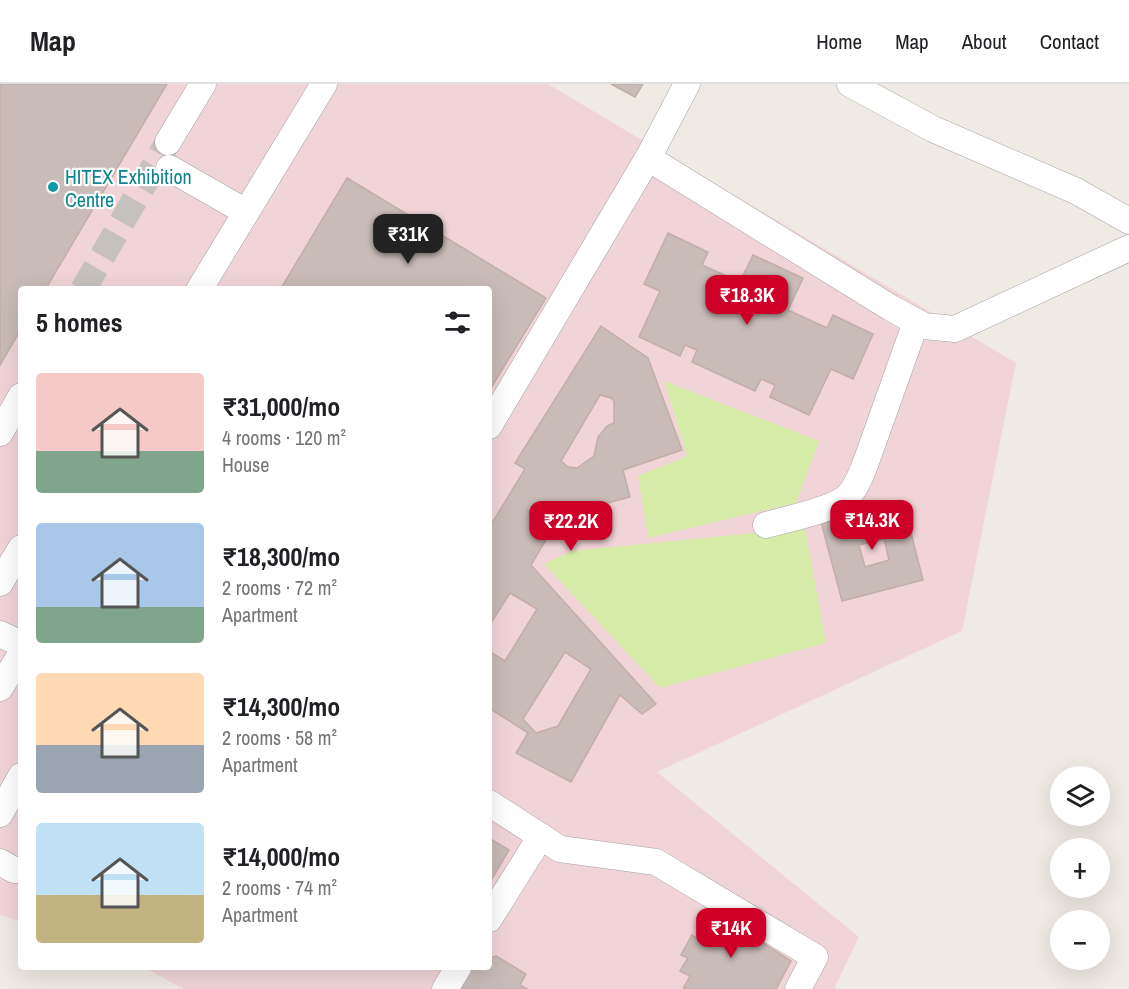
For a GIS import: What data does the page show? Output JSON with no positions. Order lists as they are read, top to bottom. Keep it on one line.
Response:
{"places":["HITEX Exhibition Centre"],"page":{"header":"Map","nav":["Home","Map","About","Contact"],"price":["₹31K","₹18.3K","₹14.3K","₹22.2K","₹14K"],"heading":"5 homes","list":[{"name":"₹31,000/mo","note":"4 rooms · 120 m² · House"},{"name":"₹18,300/mo","note":"2 rooms · 72 m² · Apartment"},{"name":"₹14,300/mo","note":"2 rooms · 58 m² · Apartment"},{"name":"₹14,000/mo","note":"2 rooms · 74 m² · Apartment"}],"map_buttons":["+","−"]}}
